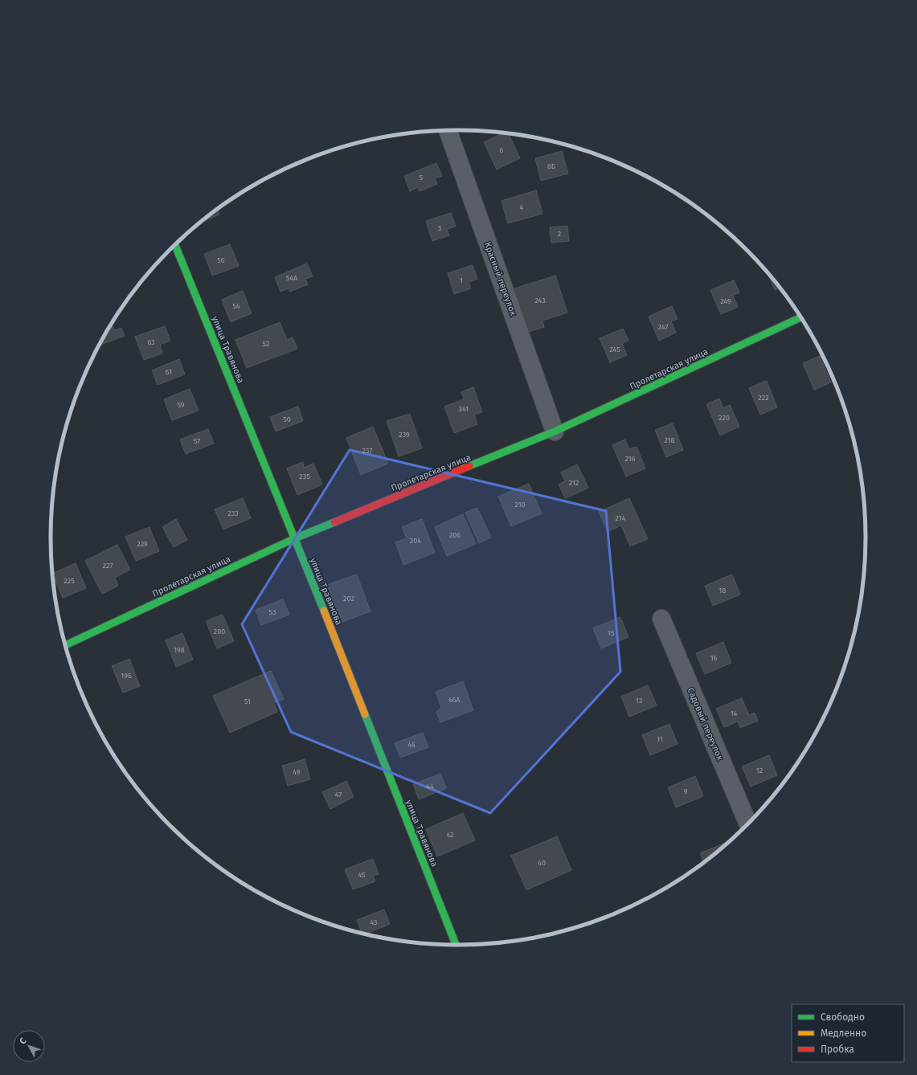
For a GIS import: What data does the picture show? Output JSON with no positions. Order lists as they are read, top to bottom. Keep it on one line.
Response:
{"streets":{"street":["Красный переулок","улица Травянова","Пролетарская улица","Садовый переулок"]},"crossings":[["Красный переулок","Пролетарская улица"],["улица Травянова","Пролетарская улица"]],"house_numbers":["6","6Б","5","4","3","2","56","54А","1","243","249","54","247","63","52","245","61","222","59","241","220","50","239","218","57","237","216","235","212","210","233","214","206","204","229","227","225","18","202","53","200","15","198","16","196","46А","13","51","14","11","46","12","49","44","9","47","42","40","45","43"],"legend":["Свободно","Медленно","Пробка"],"north":"top left"}
